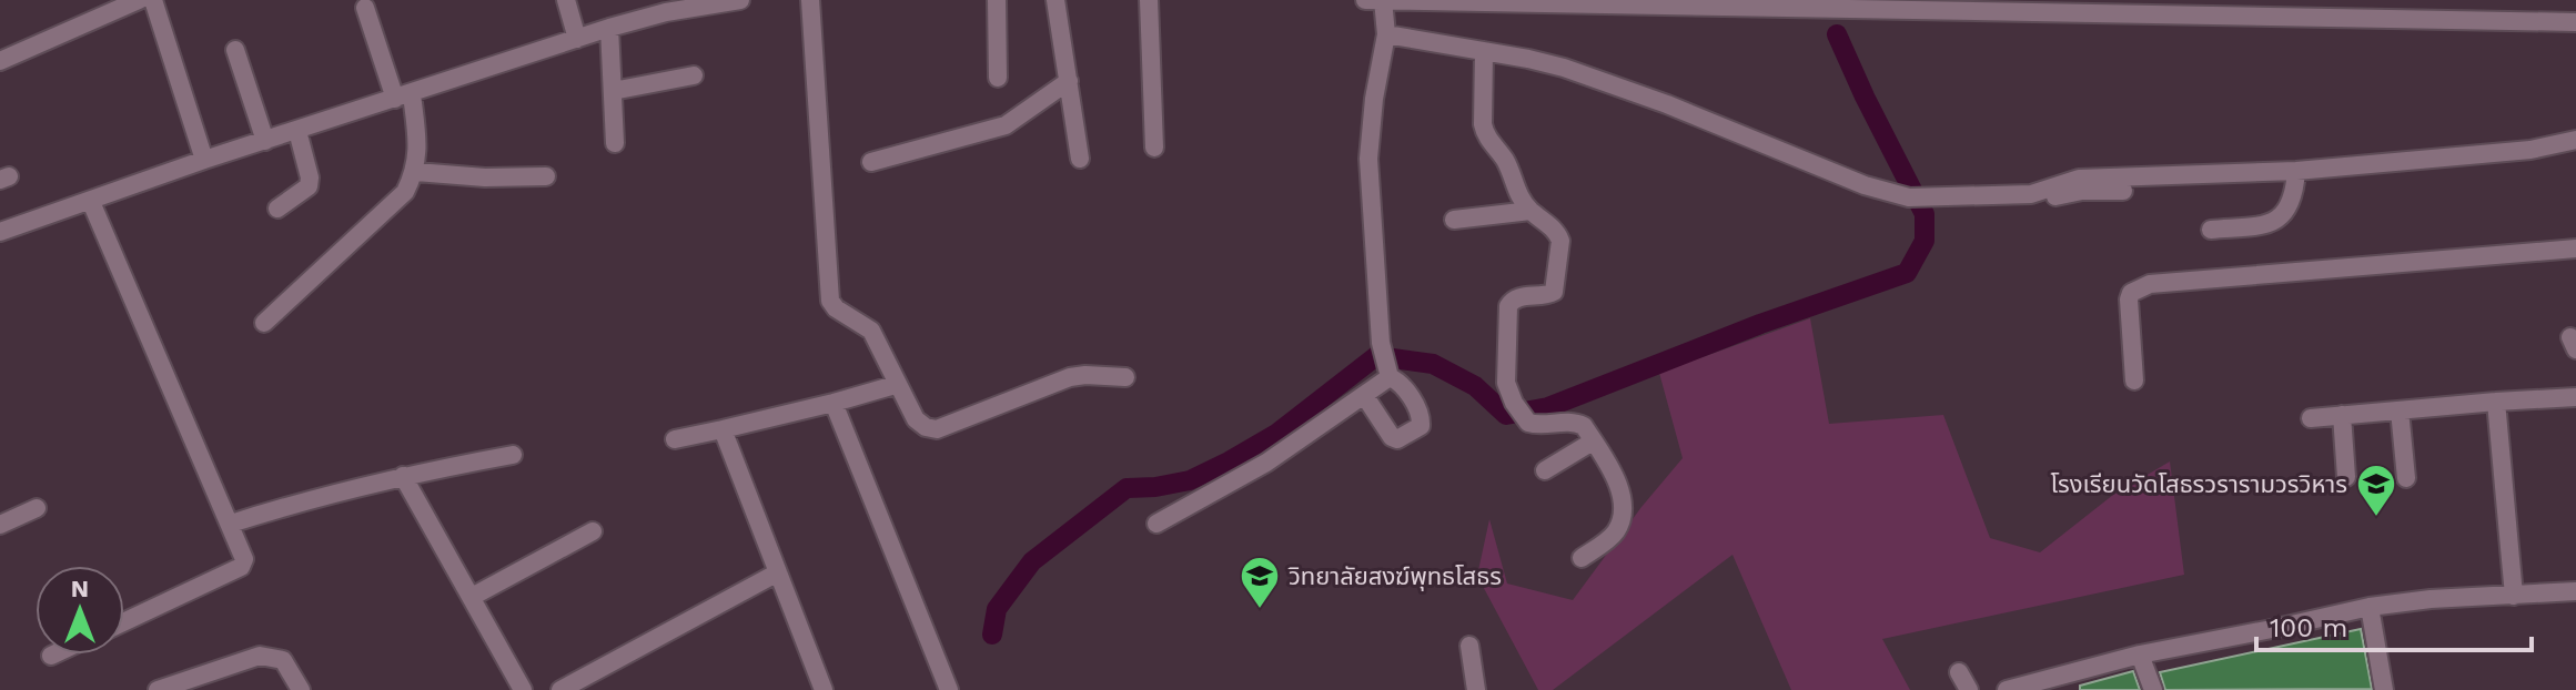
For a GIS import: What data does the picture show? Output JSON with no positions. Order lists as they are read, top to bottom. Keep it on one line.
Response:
{"places":{"school or university":["โรงเรียนวัดโสธรวรารามวรวิหาร","วิทยาลัยสงฆ์พุทธโสธร"]},"scale_bar":"100 m","north":"top"}
